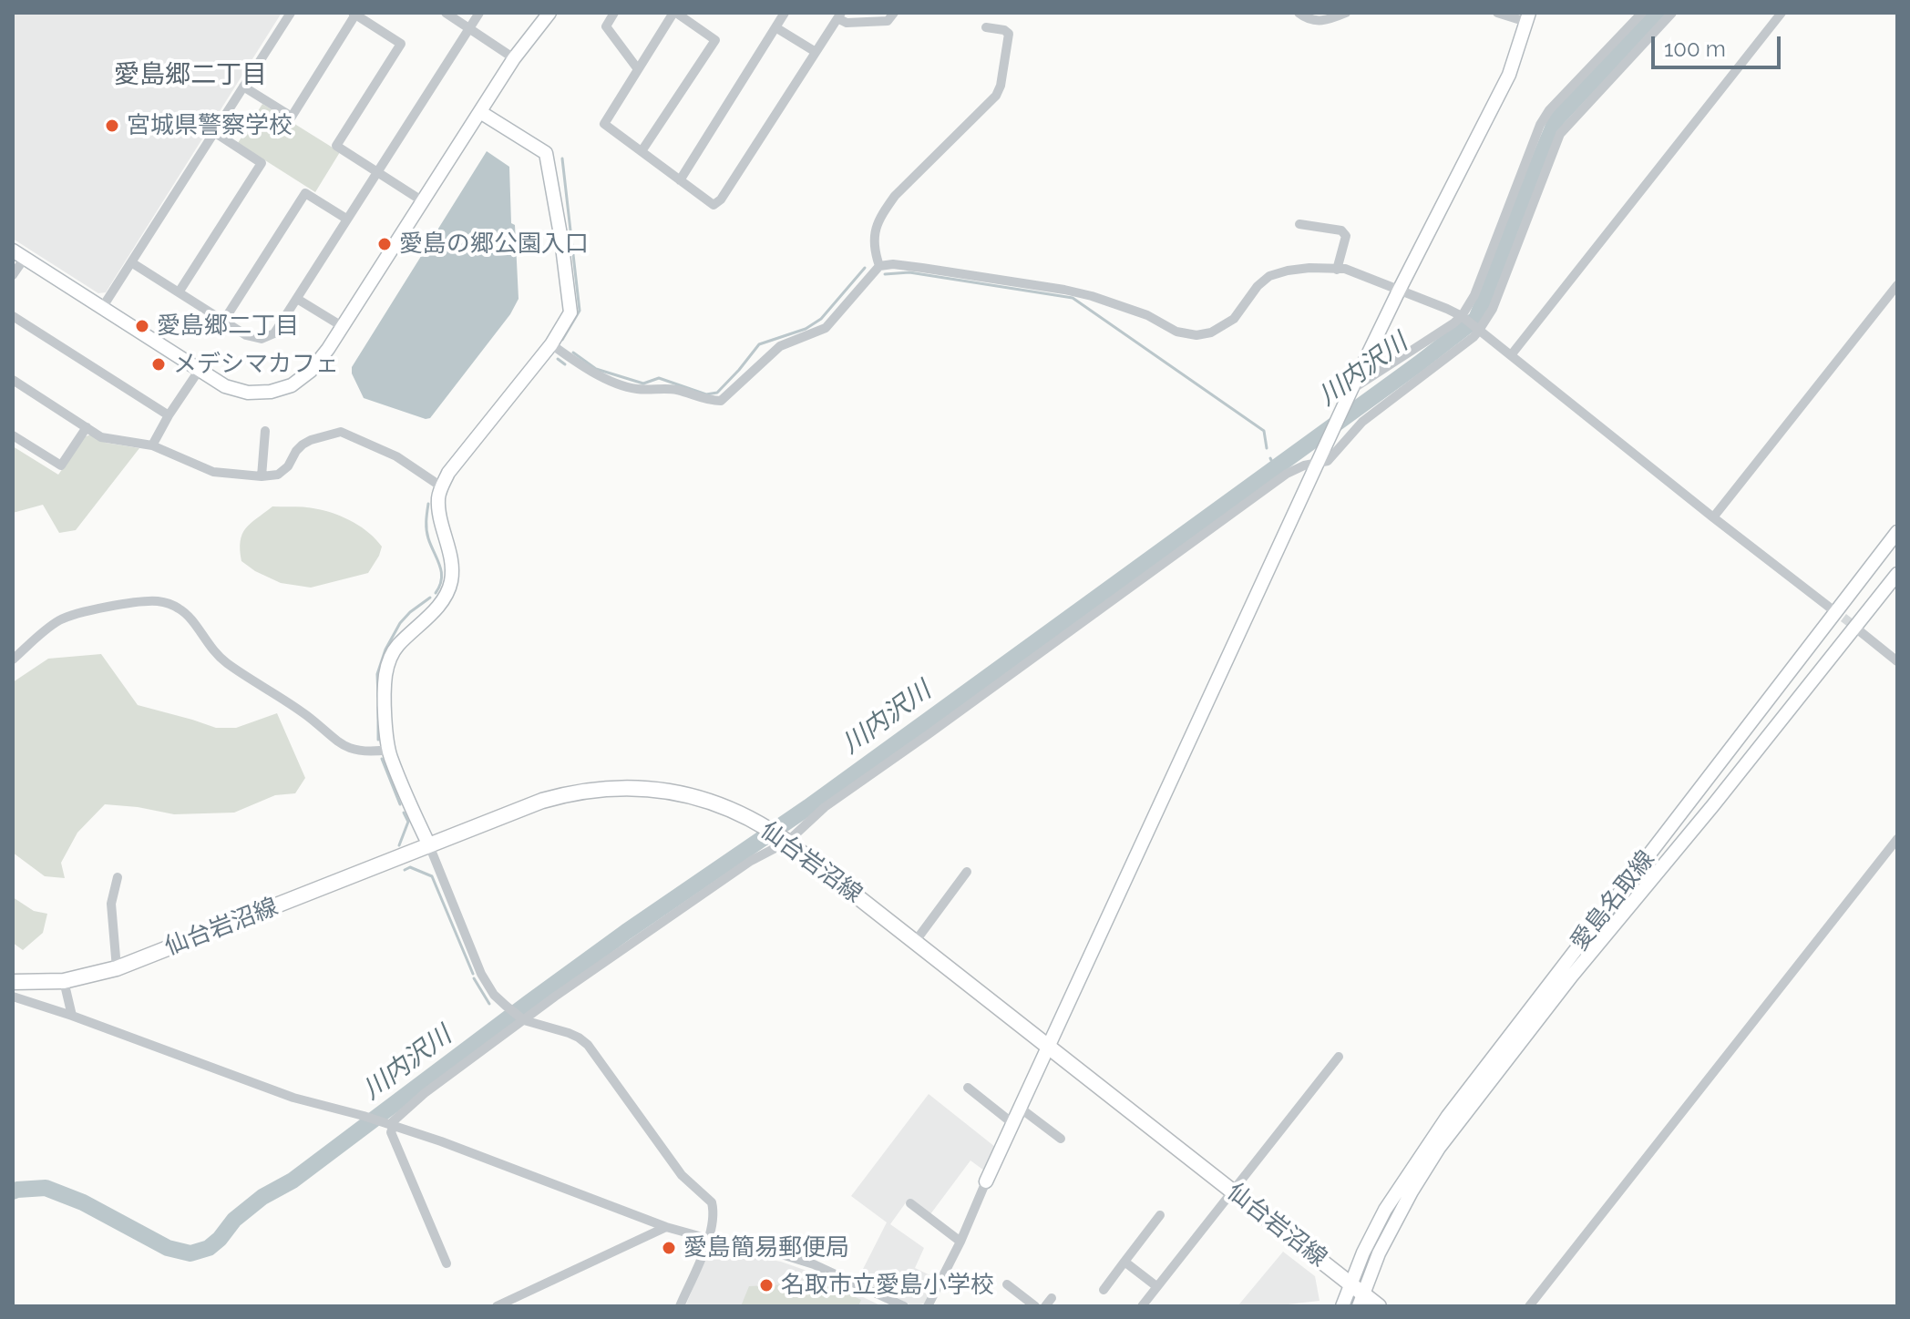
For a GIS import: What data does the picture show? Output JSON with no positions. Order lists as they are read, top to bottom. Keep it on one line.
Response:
{"streets":{"main road":["仙台岩沼線"],"street":["愛島名取線"]},"crossings":[["仙台岩沼線","愛島名取線"]],"districts":["愛島郷二丁目"],"water":["川内沢川"],"places":["宮城県警察学校","愛島の郷公園入口","愛島郷二丁目","メデシマカフェ","愛島簡易郵便局","名取市立愛島小学校"],"scale_bar":"100 m"}
